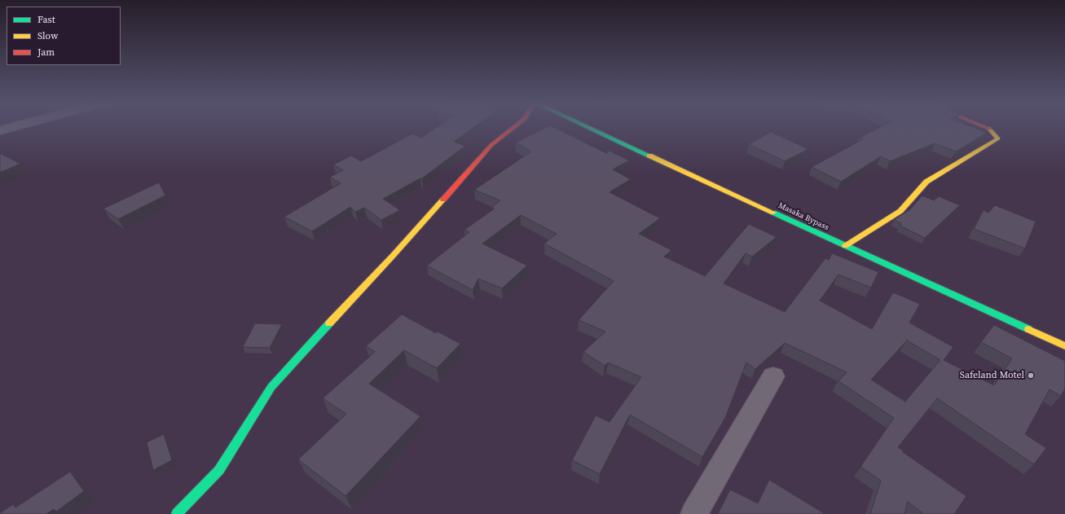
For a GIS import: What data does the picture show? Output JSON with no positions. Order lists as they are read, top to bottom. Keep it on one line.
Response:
{"streets":{"main road":["Masaka Bypass"]},"places":["Safeland Motel"],"legend":["Fast","Slow","Jam"]}
